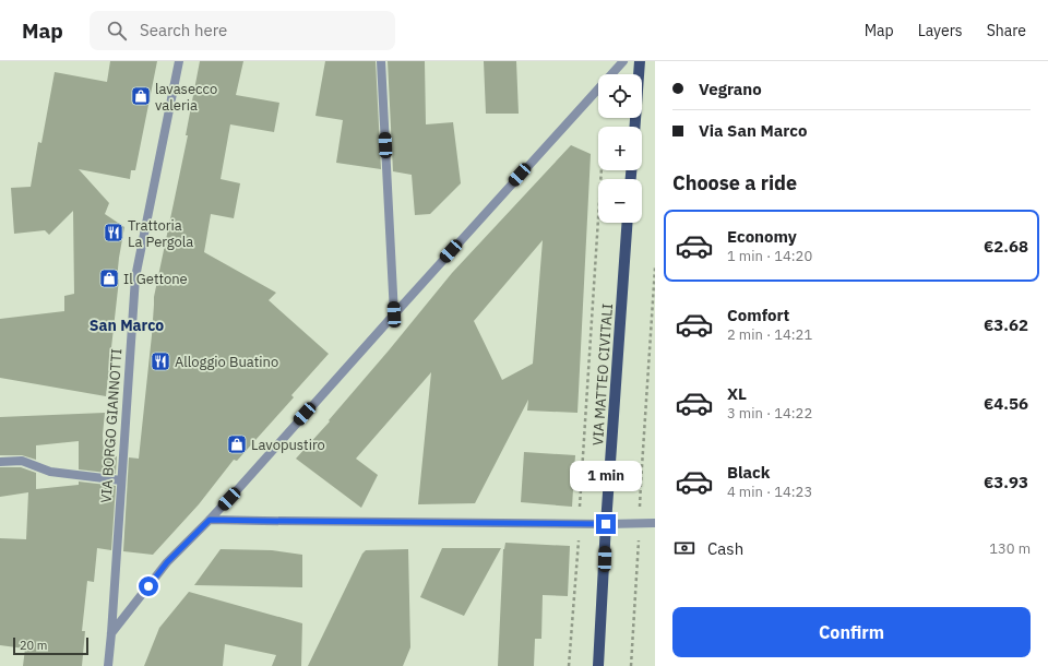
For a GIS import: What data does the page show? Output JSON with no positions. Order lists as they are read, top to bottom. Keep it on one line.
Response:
{"streets":{"main road":["VIA MATTEO CIVITALI"],"street":["VIA BORGO GIANNOTTI"]},"districts":["San Marco"],"places":{"shop":["lavasecco valeria","Il Gettone","Lavopustiro"],"restaurant":["Trattoria La Pergola","Alloggio Buatino"]},"scale_bar":"20 m","page":{"header":"Map","search":"Search here","nav":["Map","Layers","Share"],"banner":["Vegrano","Via San Marco"],"map_buttons":["+","−"],"heading":"Choose a ride","list":[{"name":"Economy","note":"1 min · 14:20","value":"€2.68"},{"name":"Comfort","note":"2 min · 14:21","value":"€3.62"},{"name":"XL","note":"3 min · 14:22","value":"€4.56"},{"name":"Black","note":"4 min · 14:23","value":"€3.93"}],"bubble":"1 min","pay":["Cash","130 m"],"buttons":"Confirm","scale":"20 m"}}
